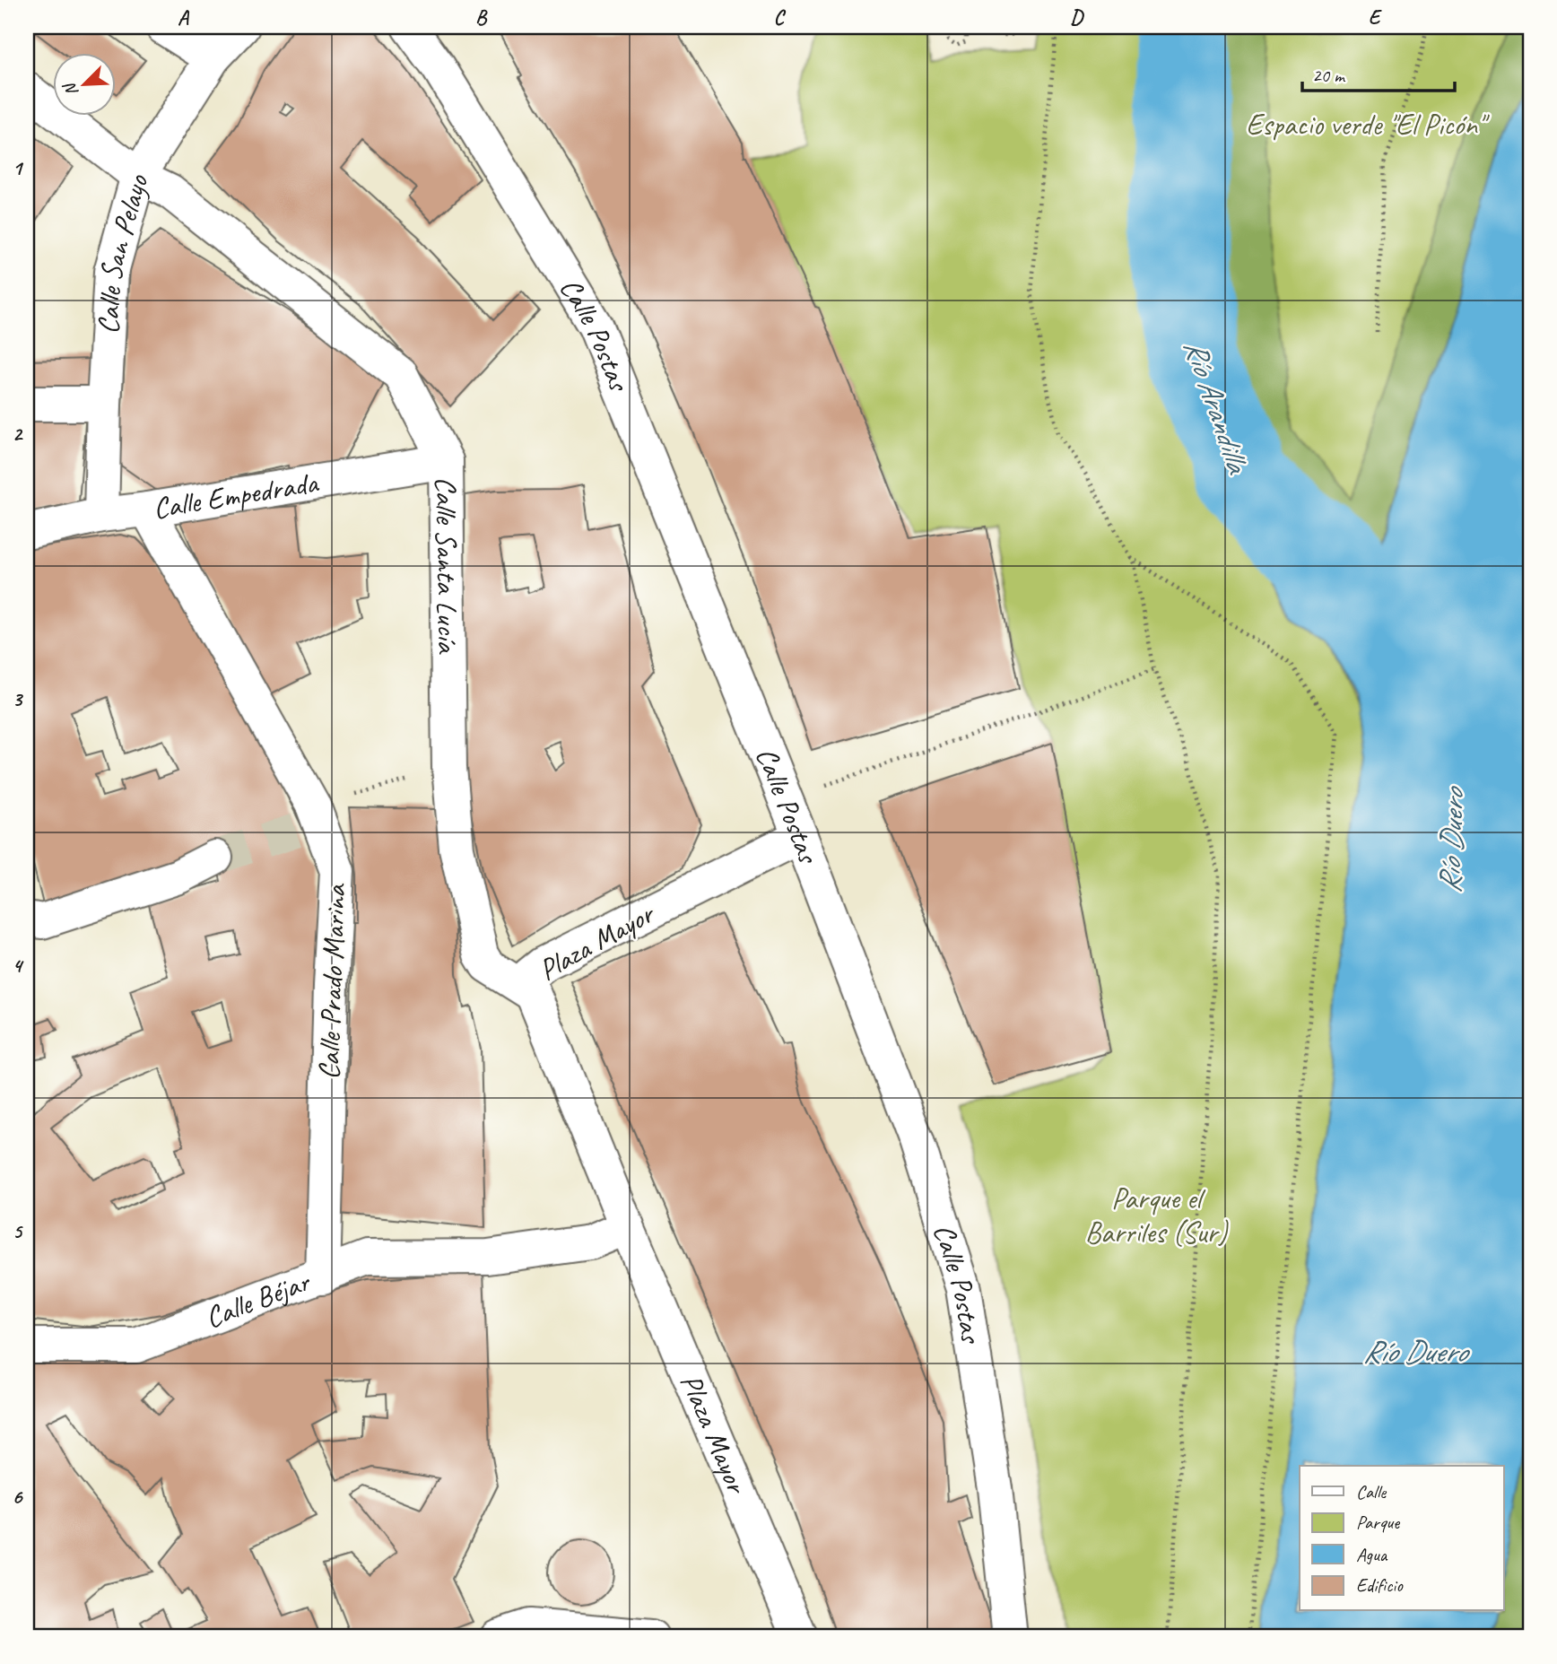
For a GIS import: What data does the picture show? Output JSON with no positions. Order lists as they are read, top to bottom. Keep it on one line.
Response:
{"streets":{"street":["Calle San Pelayo","Calle Postas","Calle Empedrada","Calle Santa Lucía","Plaza Mayor","Calle Prado Marina","Calle Béjar"]},"crossings":[["Calle San Pelayo","Calle Empedrada"],["Calle San Pelayo","Calle Santa Lucía"],["Calle Postas","Plaza Mayor"],["Calle Empedrada","Calle Santa Lucía"],["Calle Empedrada","Calle Prado Marina"],["Calle Santa Lucía","Plaza Mayor"],["Plaza Mayor","Calle Béjar"],["Calle Prado Marina","Calle Béjar"]],"water":["Río Arandilla","Río Duero"],"parks":["Espacio verde \"El Picón\"","Parque el Barriles (Sur)"],"legend":["Calle","Parque","Agua","Edificio"],"scale_bar":"20 m","north":"bottom left","grid":{"columns":["A","B","C","D","E"],"rows":["1","2","3","4","5","6"]}}
